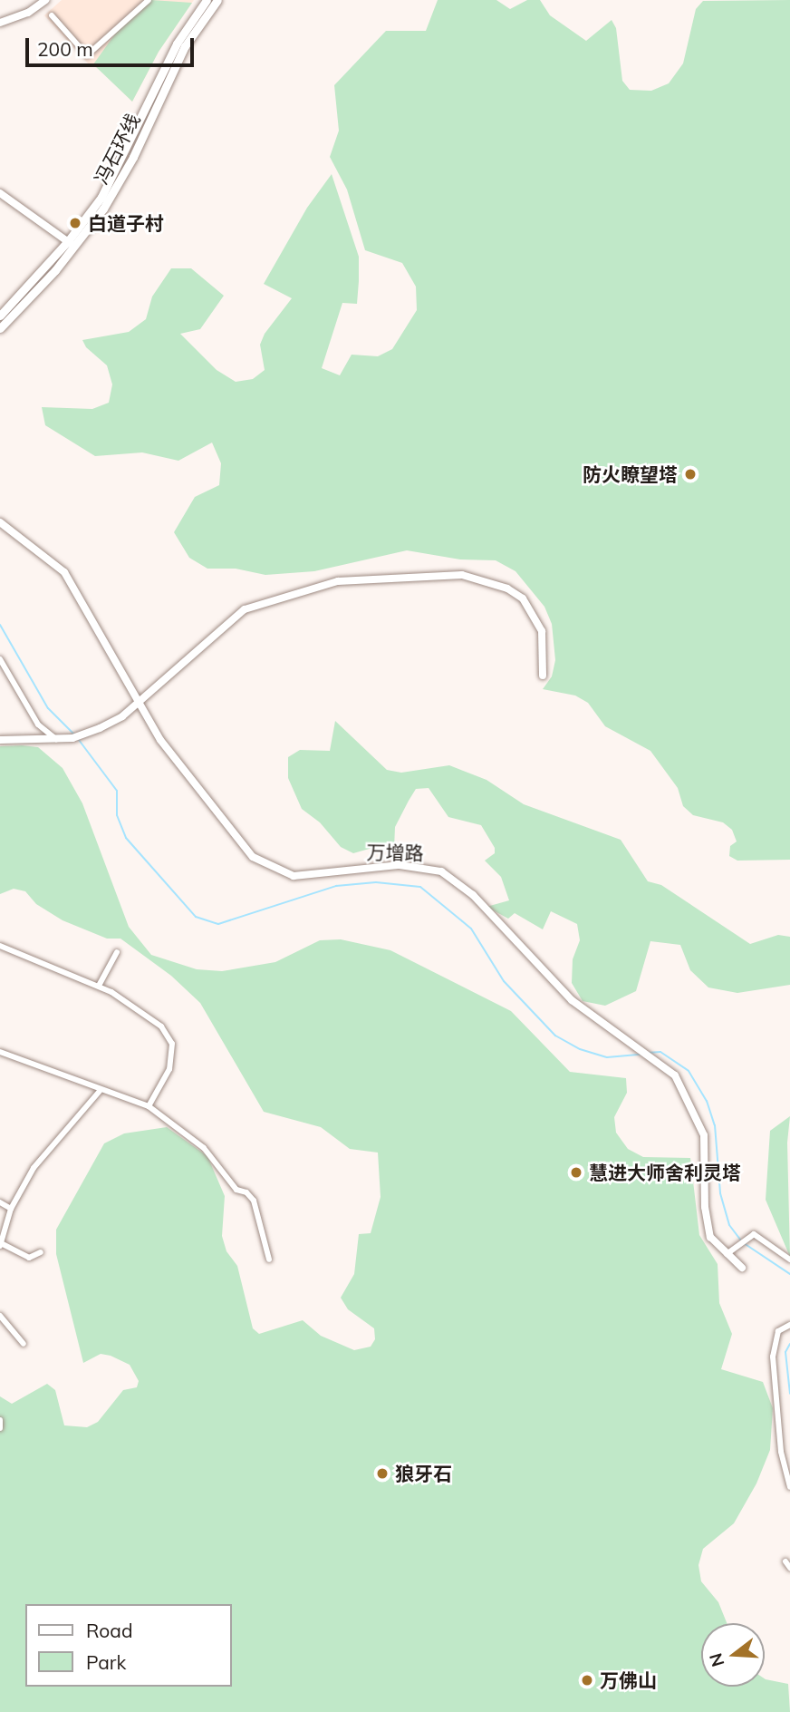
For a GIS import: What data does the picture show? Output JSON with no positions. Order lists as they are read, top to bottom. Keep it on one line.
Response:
{"streets":{"main road":["冯石环线"],"street":["万增路"]},"places":["白道子村","防火瞭望塔","慧进大师舍利灵塔","狼牙石","万佛山"],"legend":["Road","Park"],"scale_bar":"200 m","north":"left"}
